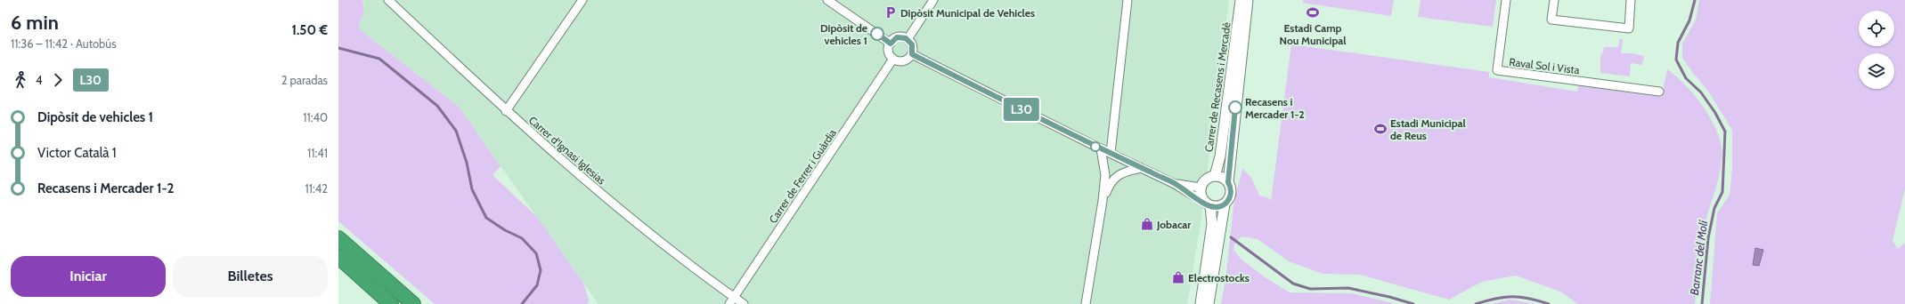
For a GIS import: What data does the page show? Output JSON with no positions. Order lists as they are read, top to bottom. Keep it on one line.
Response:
{"streets":{"street":["Raval Sol i Vista","Carrer de Recasens i Mercadè","Carrer d'Ignasi Iglesias","Carrer de Ferrer i Guàrdia"]},"crossings":[["Carrer d'Ignasi Iglesias","Carrer de Ferrer i Guàrdia"]],"water":["Barranc del Molí"],"places":{"parking":["Dipòsit Municipal de Vehicles"],"sports":["Estadi Camp Nou Municipal","Estadi Municipal de Reus"],"other":["Dipòsit de vehicles 1","Recasens i Mercader 1-2"],"shop":["Jobacar","Electrostocks"]},"lines":["bus line L30"],"page":{"heading":["6 min","11:36 – 11:42 · Autobús","1.50 €"],"on_map":"L30","legs":["4","L30","2 paradas"],"list":[{"name":"Dipòsit de vehicles 1","value":"11:40"},{"name":"Victor Català 1","value":"11:41"},{"name":"Recasens i Mercader 1-2","value":"11:42"}],"buttons":["Iniciar","Billetes"]}}
